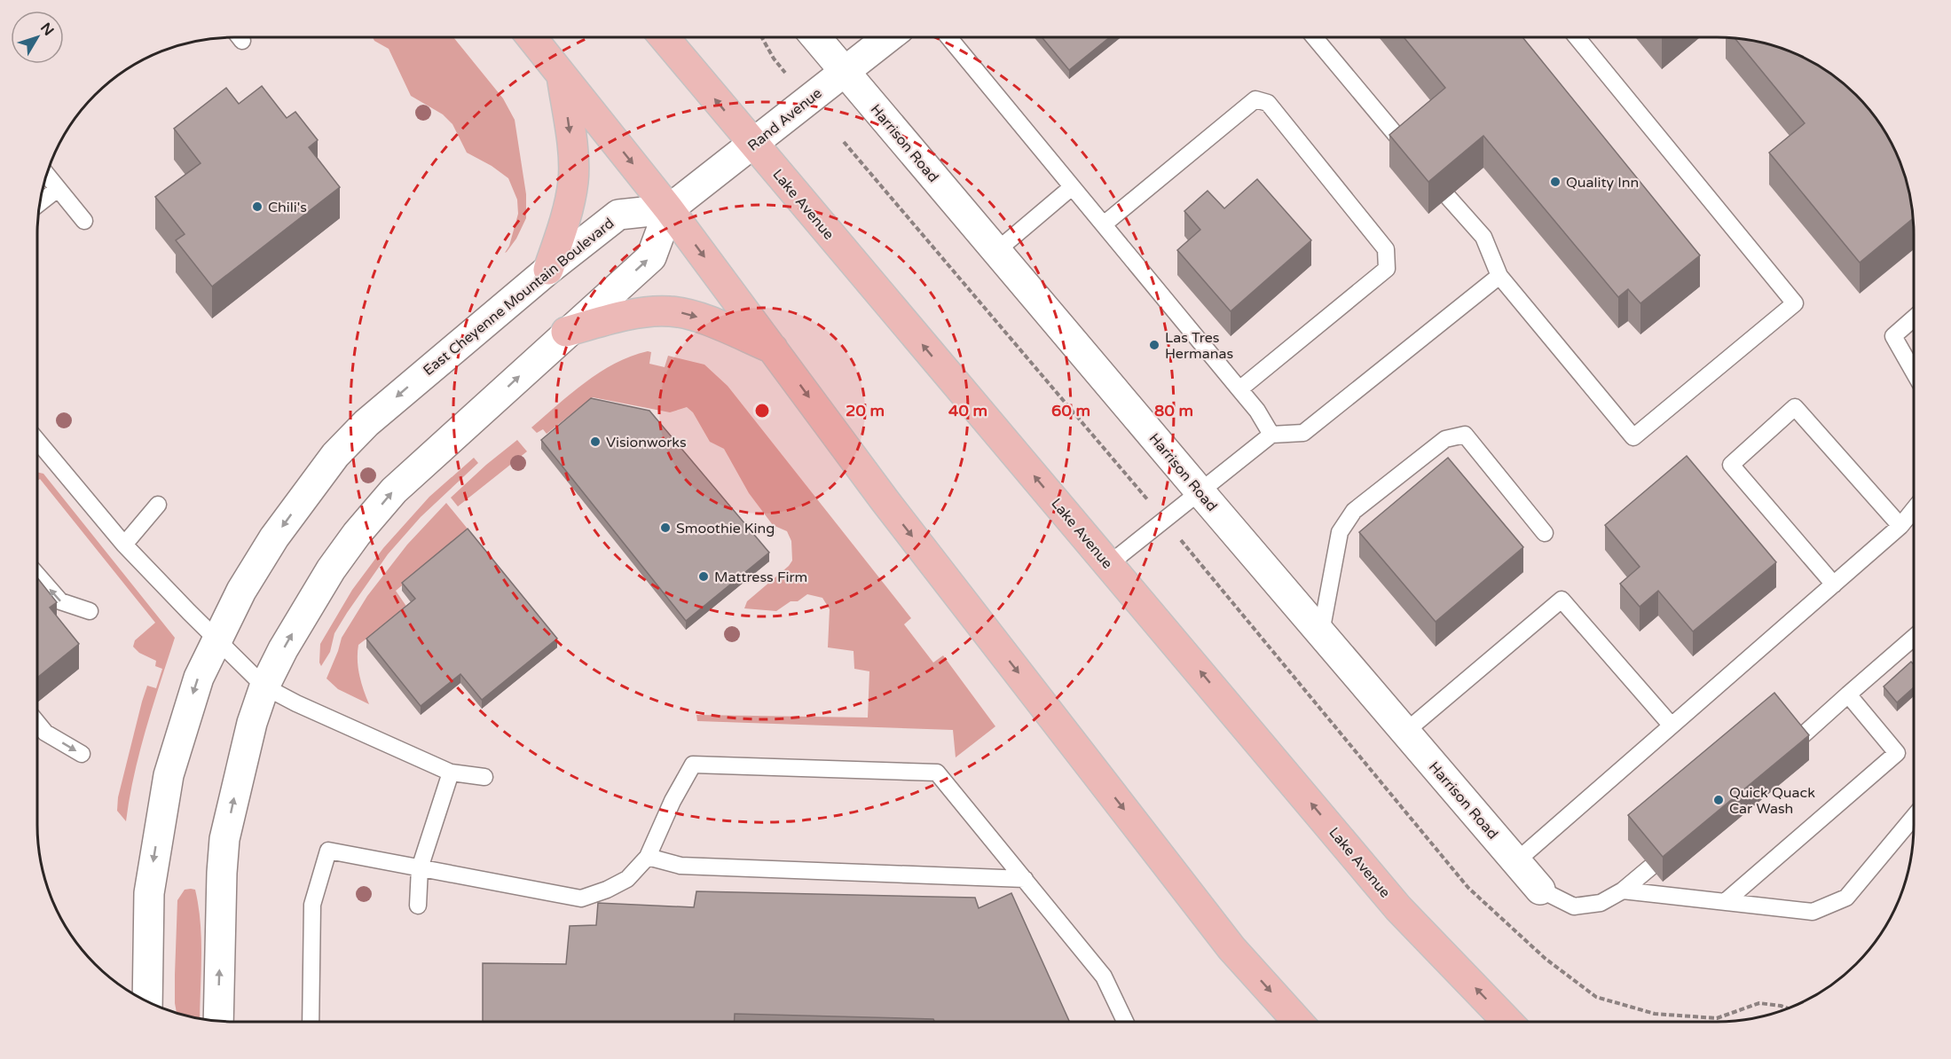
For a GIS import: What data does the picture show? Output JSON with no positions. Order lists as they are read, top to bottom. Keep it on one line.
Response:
{"streets":{"main road":["Lake Avenue"],"street":["Rand Avenue","Harrison Road","East Cheyenne Mountain Boulevard"]},"crossings":[["Rand Avenue","Harrison Road"],["Rand Avenue","Lake Avenue"],["Rand Avenue","East Cheyenne Mountain Boulevard"]],"places":["Quality Inn","Chili's","Las Tres Hermanas","Visionworks","Smoothie King","Mattress Firm","Quick Quack Car Wash"],"north":"top right","rings":["20 m","40 m","60 m","80 m"]}
